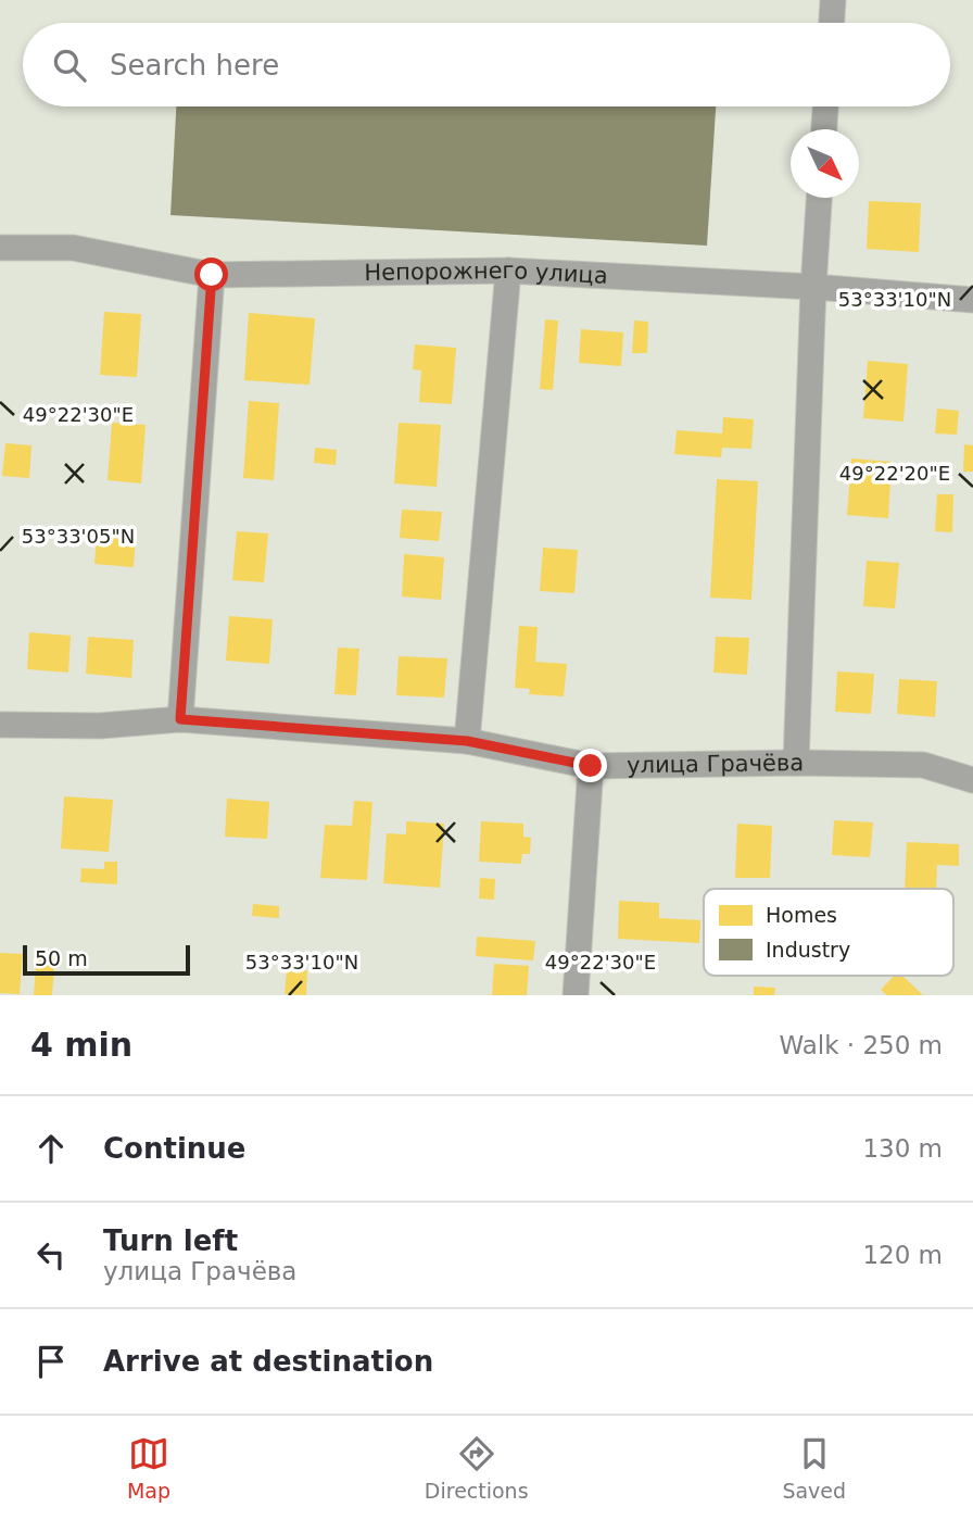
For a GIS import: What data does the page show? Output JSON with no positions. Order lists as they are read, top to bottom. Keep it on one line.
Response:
{"streets":{"street":["Непорожнего улица","улица Грачёва"]},"legend":["Homes","Industry"],"scale_bar":"50 m","north":"bottom right","page":{"search":"Search here","scale":"50 m","heading":["4 min","Walk · 250 m"],"list":[["Continue","130 m"],["Turn left","улица Грачёва","120 m"],"Arrive at destination"],"nav":["Map","Directions","Saved"]},"coordinates":["53°33'10\"N","49°22'30\"E","49°22'20\"E","53°33'05\"N"]}
